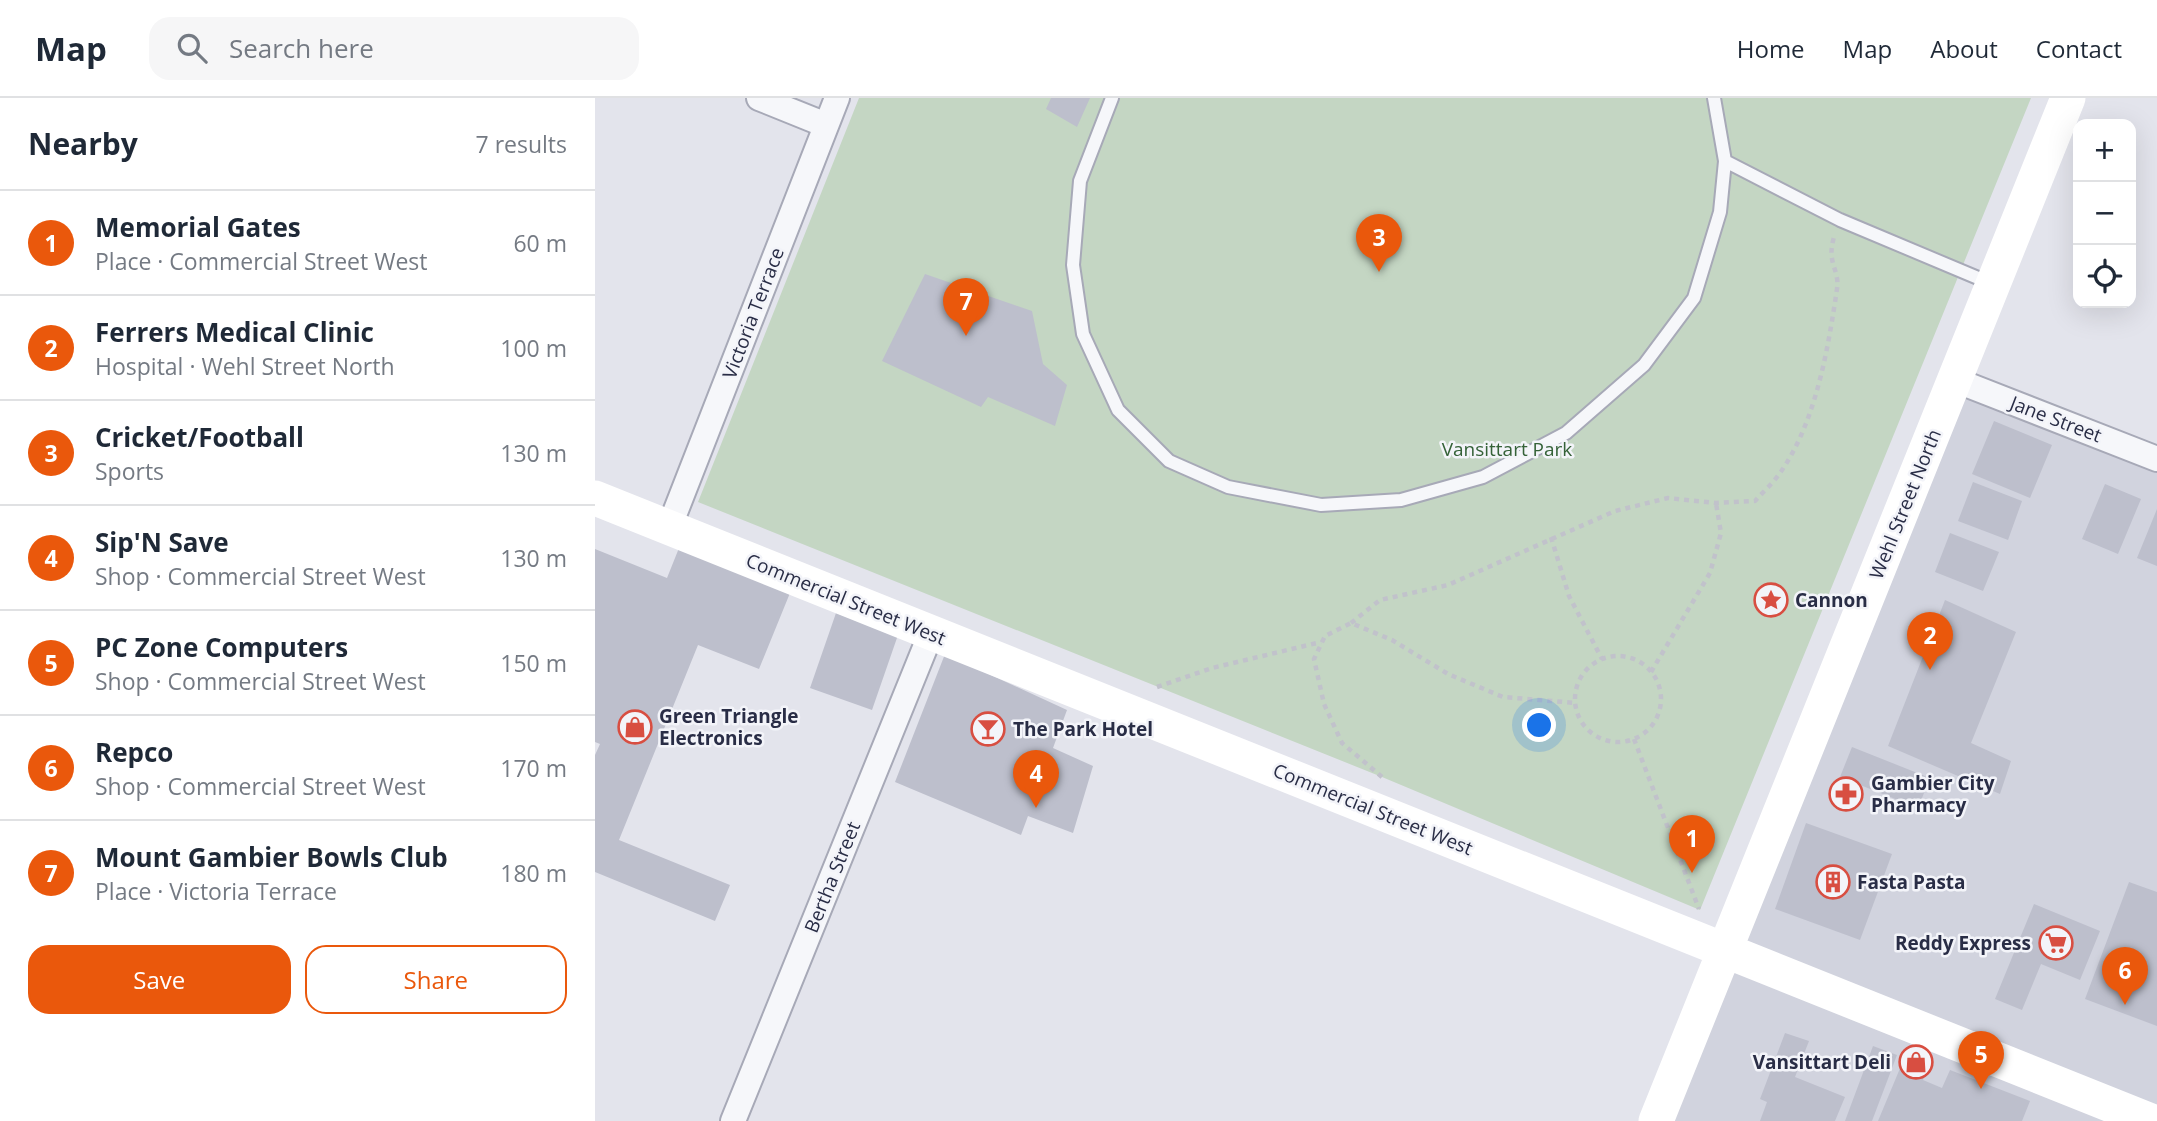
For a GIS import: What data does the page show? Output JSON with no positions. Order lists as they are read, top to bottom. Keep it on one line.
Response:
{"streets":{"street":["Victoria Terrace","Jane Street","Wehl Street North","Commercial Street West","Bertha Street"]},"crossings":[["Victoria Terrace","Commercial Street West"],["Jane Street","Wehl Street North"],["Wehl Street North","Commercial Street West"],["Commercial Street West","Bertha Street"]],"parks":["Vansittart Park"],"places":{"place":["Cannon"],"shop":["Green Triangle Electronics","Vansittart Deli"],"bar":["The Park Hotel"],"pharmacy":["Gambier City Pharmacy"],"building":["Fasta Pasta"],"supermarket":["Reddy Express"]},"page":{"header":"Map","search":"Search here","nav":["Home","Map","About","Contact"],"heading":["Nearby","7 results"],"map_buttons":["+","−"],"list":[{"mark":"1","name":"Memorial Gates","note":"Place · Commercial Street West","value":"60 m"},{"mark":"2","name":"Ferrers Medical Clinic","note":"Hospital · Wehl Street North","value":"100 m"},{"mark":"3","name":"Cricket/Football","note":"Sports","value":"130 m"},{"mark":"4","name":"Sip'N Save","note":"Shop · Commercial Street West","value":"130 m"},{"mark":"5","name":"PC Zone Computers","note":"Shop · Commercial Street West","value":"150 m"},{"mark":"6","name":"Repco","note":"Shop · Commercial Street West","value":"170 m"},{"mark":"7","name":"Mount Gambier Bowls Club","note":"Place · Victoria Terrace","value":"180 m"}],"pins":["3","7","2","4","1","6","5"],"buttons":["Save","Share"]}}
